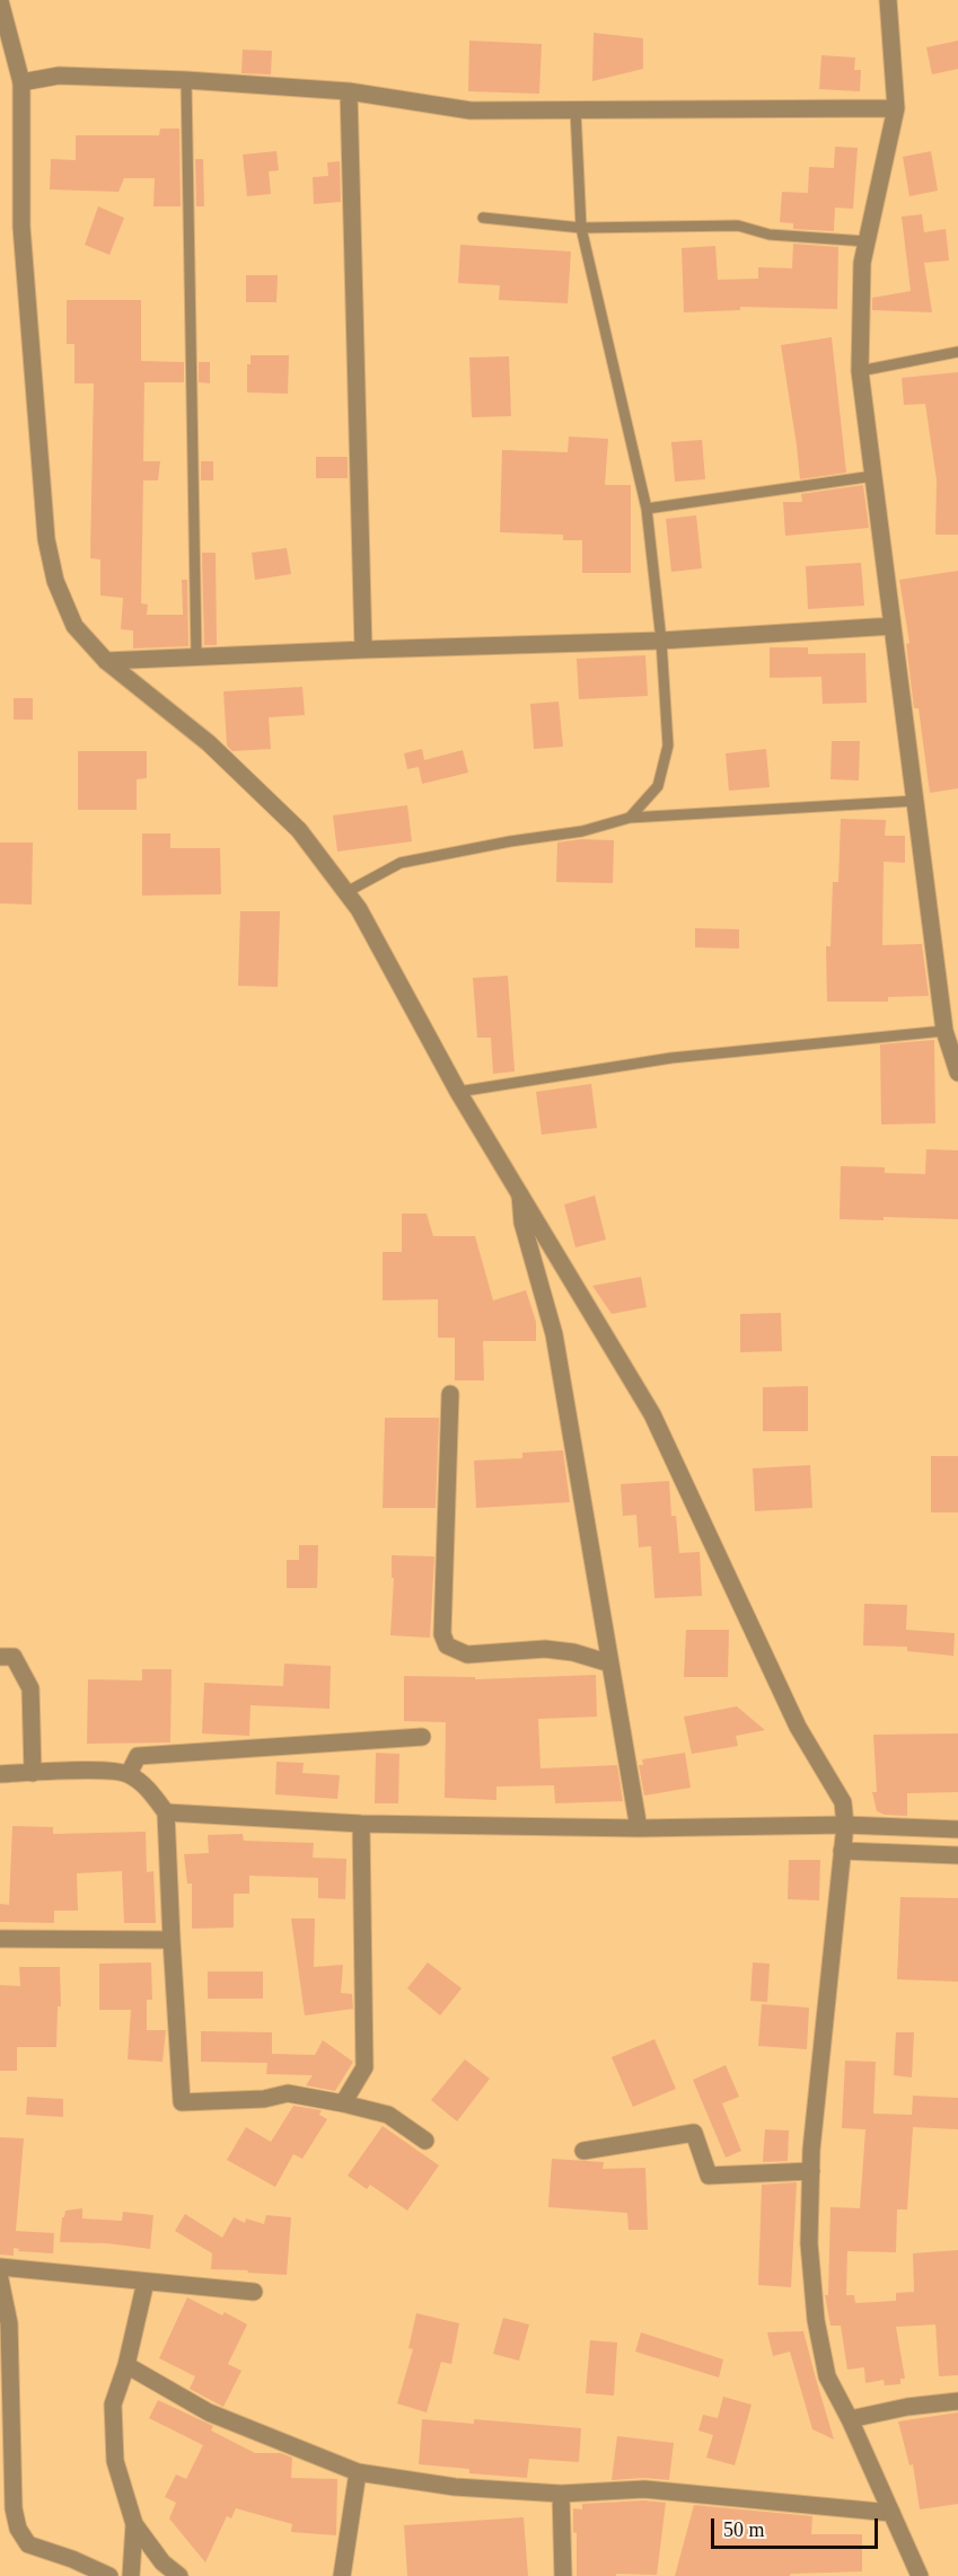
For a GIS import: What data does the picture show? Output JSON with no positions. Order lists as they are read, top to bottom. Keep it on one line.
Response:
{"scale_bar":"50 m"}
